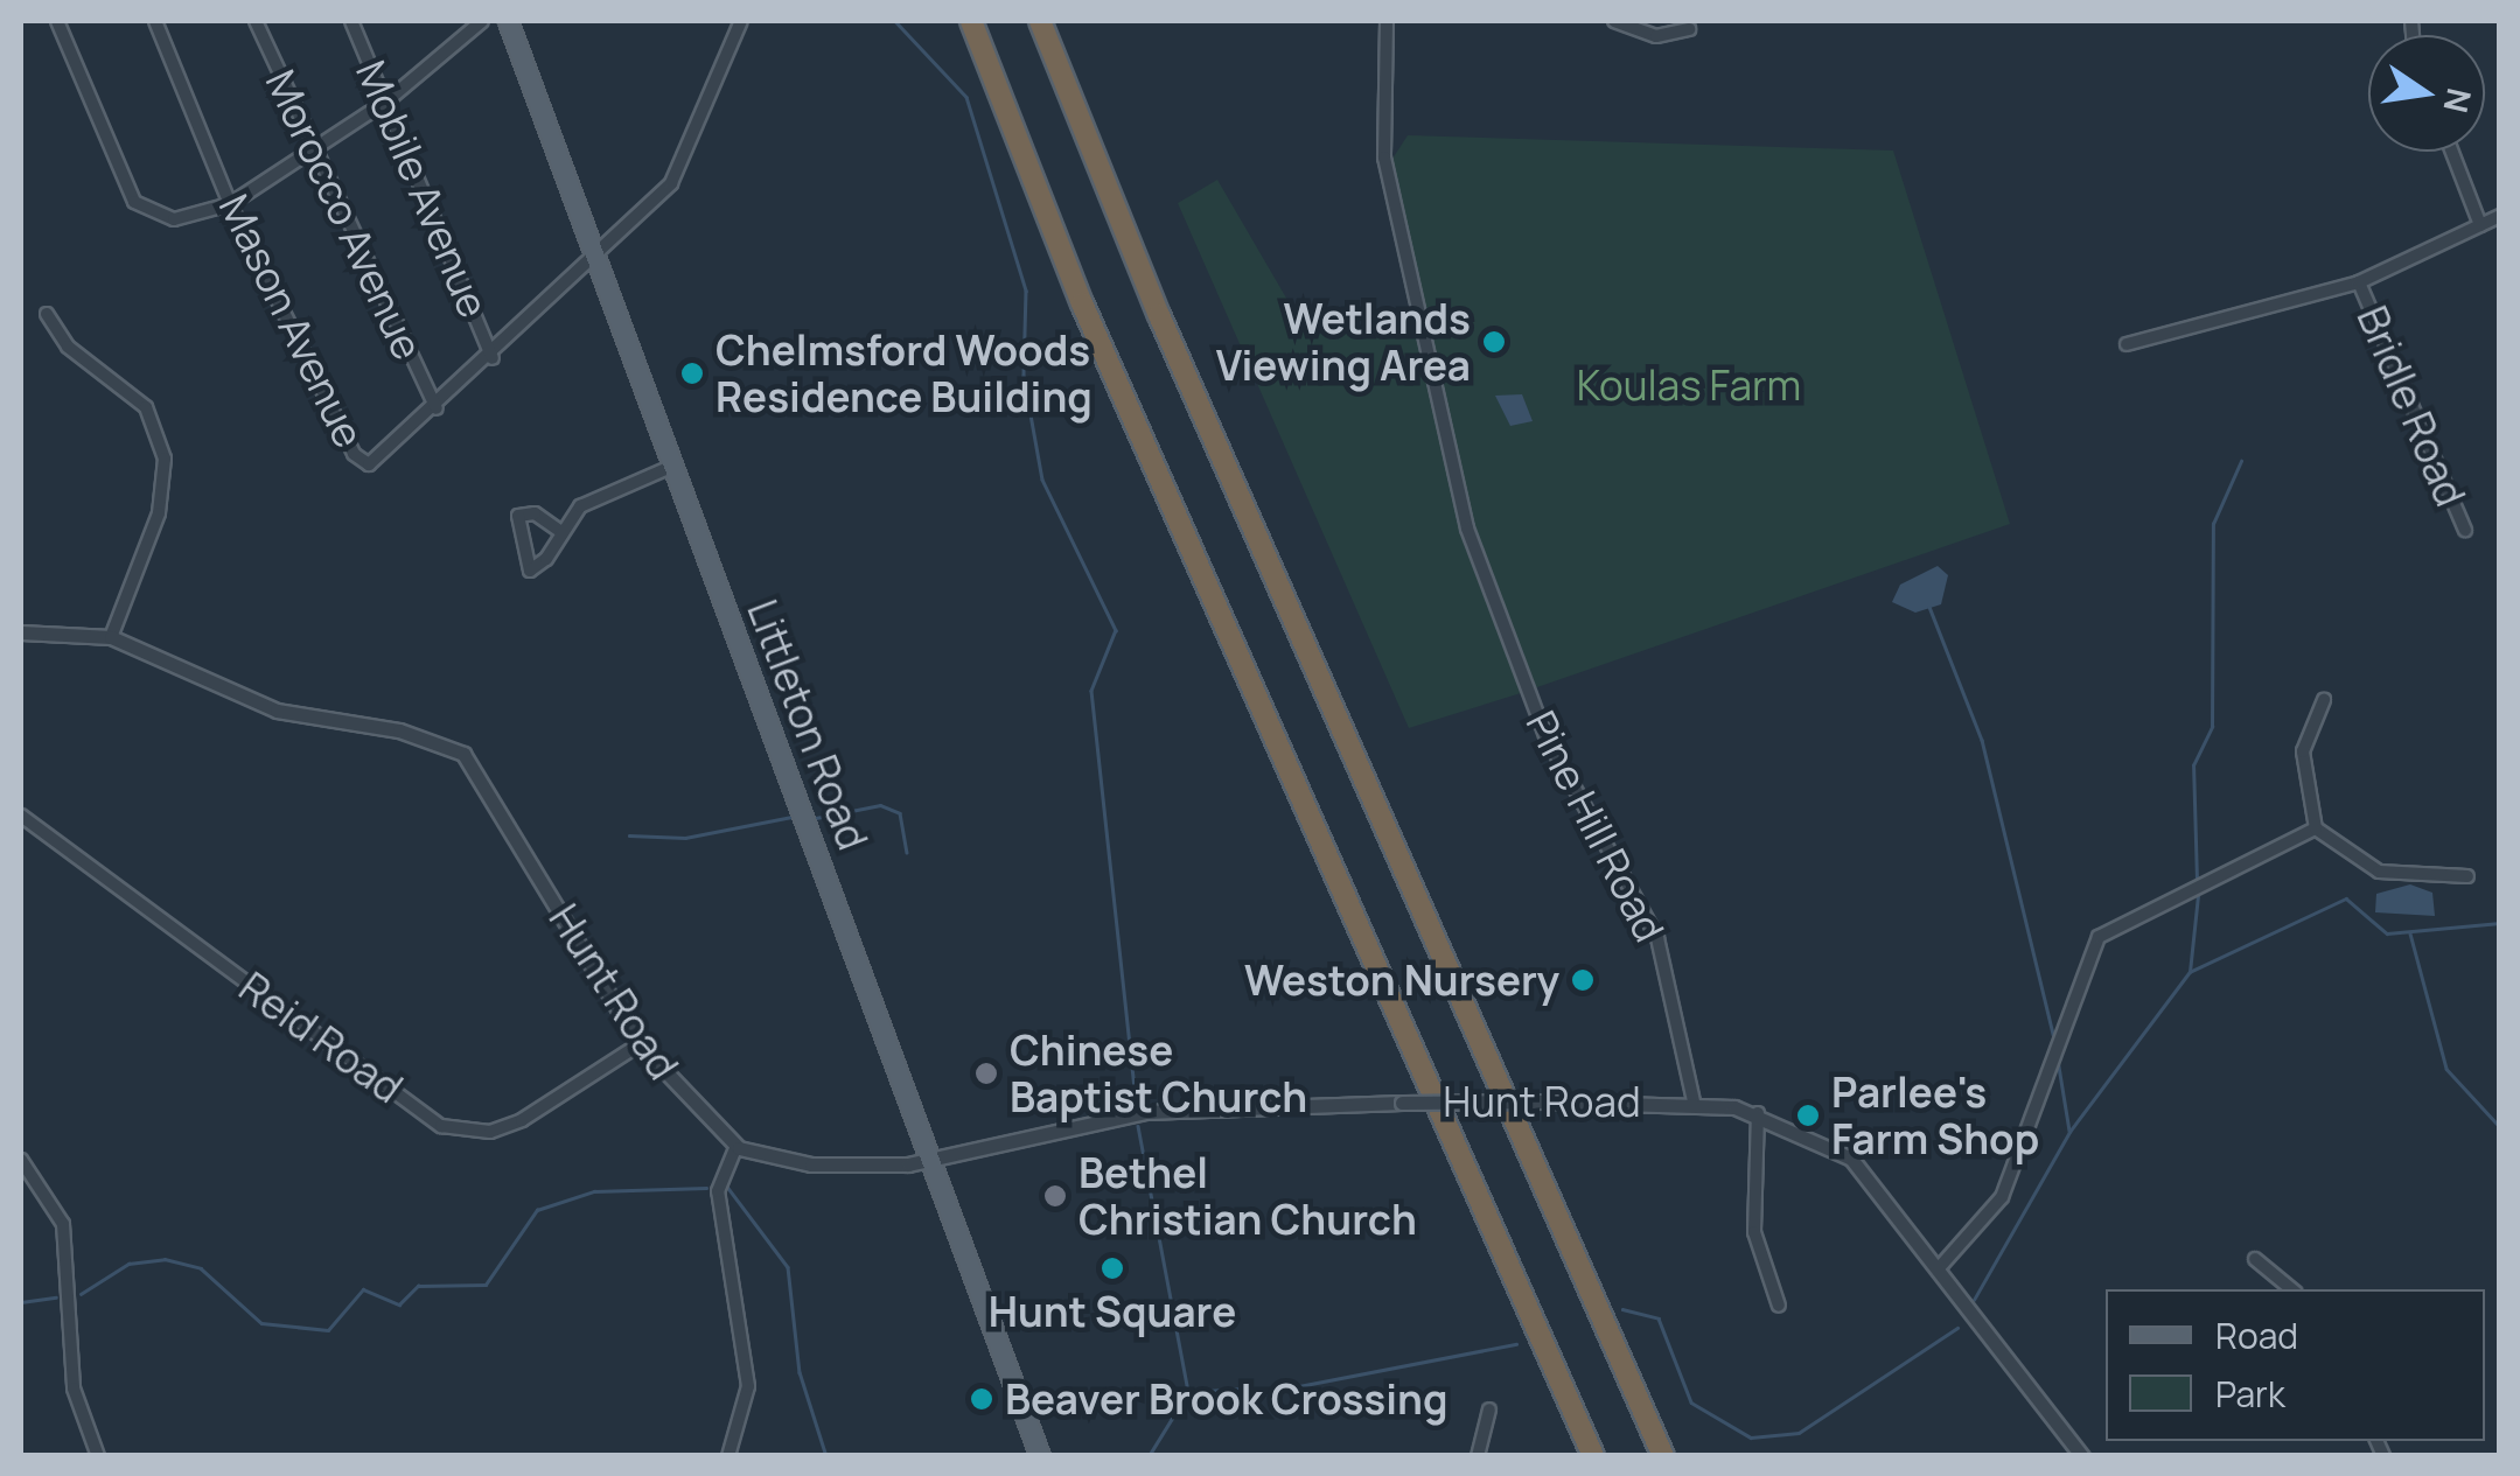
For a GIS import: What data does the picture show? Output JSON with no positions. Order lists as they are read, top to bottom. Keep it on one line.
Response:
{"streets":{"main road":["Littleton Road"],"street":["Mobile Avenue","Morocco Avenue","Mason Avenue","Bridle Road","Pine Hill Road","Hunt Road","Reid Road"]},"crossings":[["Mobile Avenue","Mason Avenue"],["Morocco Avenue","Mason Avenue"],["Mason Avenue","Littleton Road"],["Littleton Road","Hunt Road"],["Pine Hill Road","Hunt Road"],["Hunt Road","Reid Road"]],"parks":["Koulas Farm"],"places":["Wetlands Viewing Area","Chelmsford Woods Residence Building","Weston Nursery","Chinese Baptist Church","Parlee's Farm Shop","Bethel Christian Church","Hunt Square","Beaver Brook Crossing"],"legend":["Road","Park"],"north":"right"}
